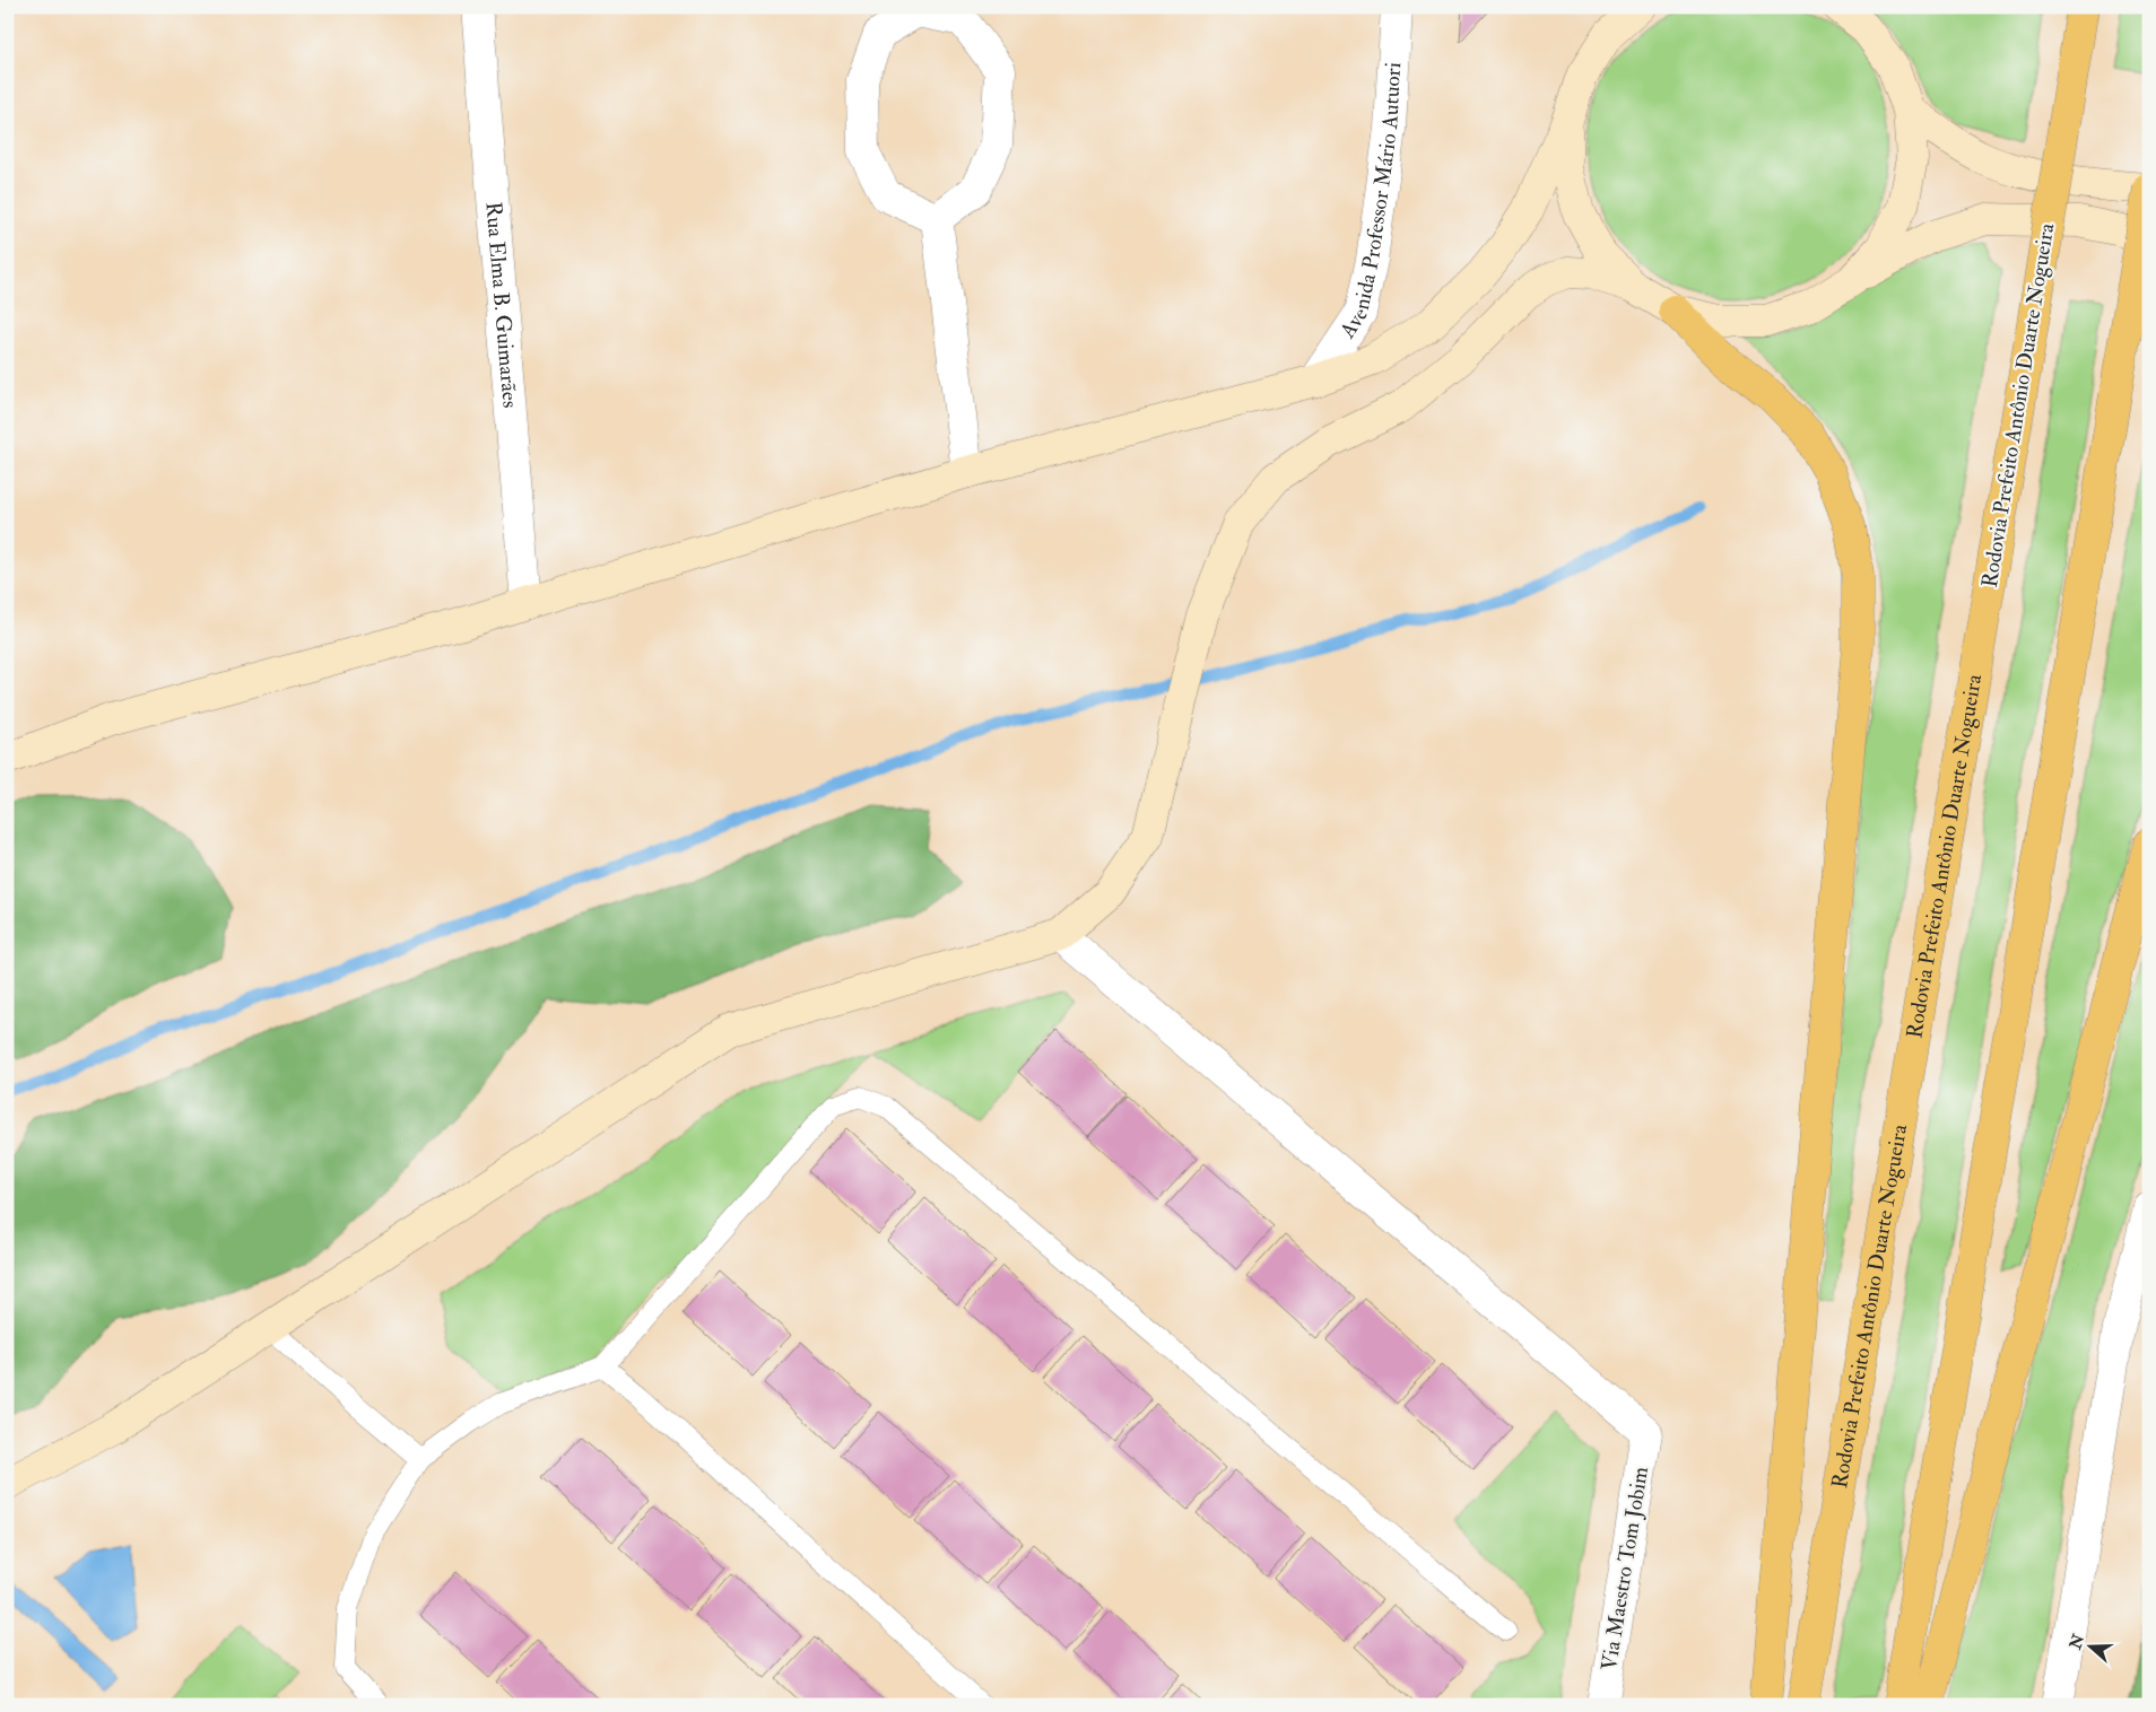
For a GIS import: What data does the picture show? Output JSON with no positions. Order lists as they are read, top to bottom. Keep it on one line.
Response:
{"streets":{"highway":["Rodovia Prefeito Antônio Duarte Nogueira"],"street":["Avenida Professor Mário Autuori","Rua Elma B. Guimarães","Via Maestro Tom Jobim"]},"north":"left"}
